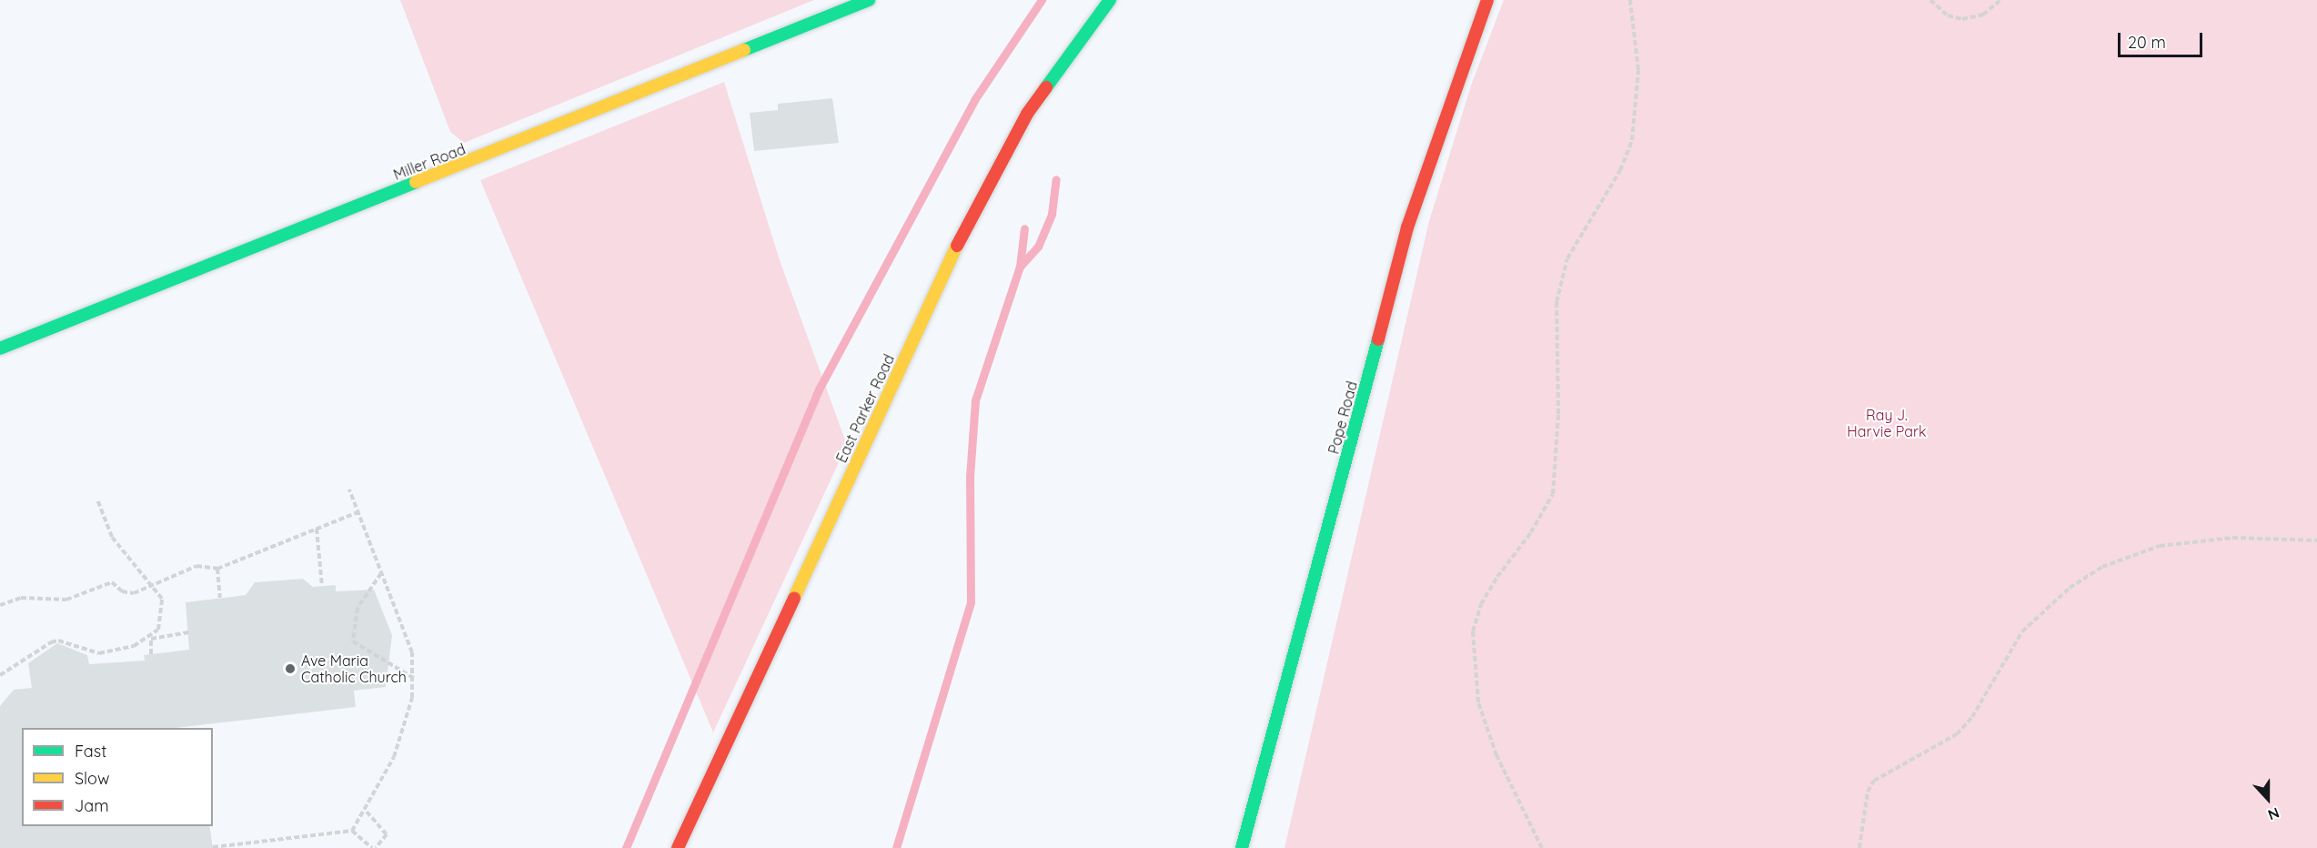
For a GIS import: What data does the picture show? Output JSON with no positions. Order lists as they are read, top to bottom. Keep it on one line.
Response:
{"streets":{"street":["Miller Road","East Parker Road","Pope Road"]},"parks":["Ray J. Harvie Park"],"places":["Ave Maria Catholic Church"],"legend":["Fast","Slow","Jam"],"scale_bar":"20 m","north":"bottom"}
